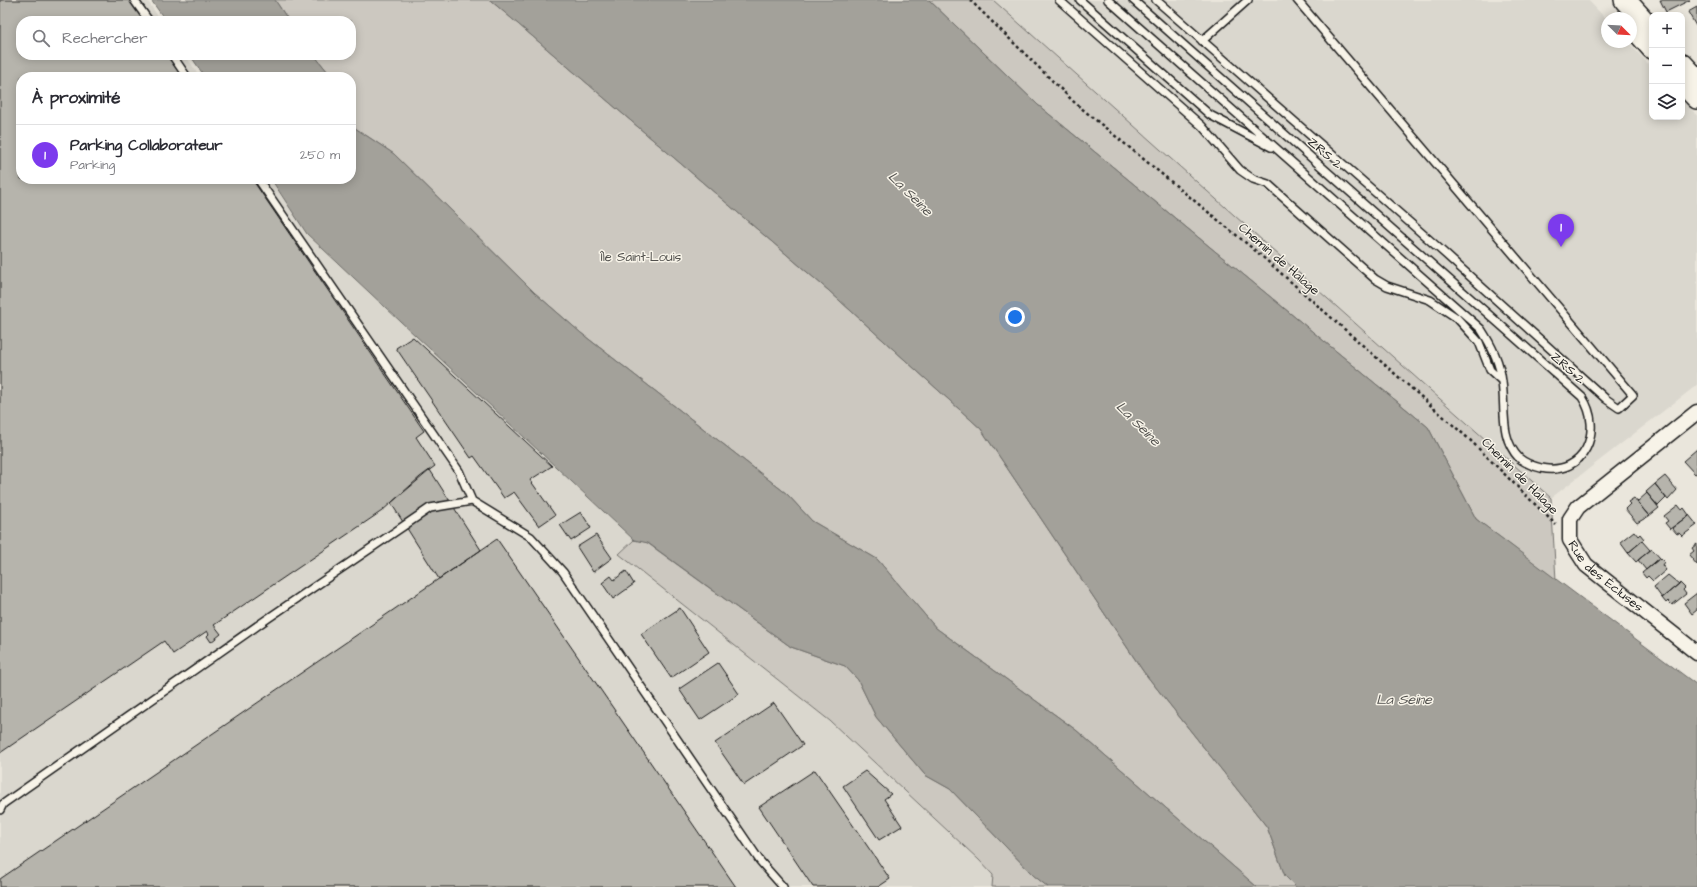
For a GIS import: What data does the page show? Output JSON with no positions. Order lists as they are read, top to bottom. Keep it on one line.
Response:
{"streets":{"street":["Rue des Écluses"],"lane":["ZRS 2"],"path":["Chemin de Halage"]},"crossings":[["Chemin de Halage","Rue des Écluses"]],"water":["La Seine"],"parks":["Île Saint-Louis"],"north":"bottom right","page":{"map_buttons":["+","−"],"search":"Rechercher","heading":"À proximité","list":[{"mark":"1","name":"Parking Collaborateur","note":"Parking","value":"250 m"}],"pins":"1"}}
